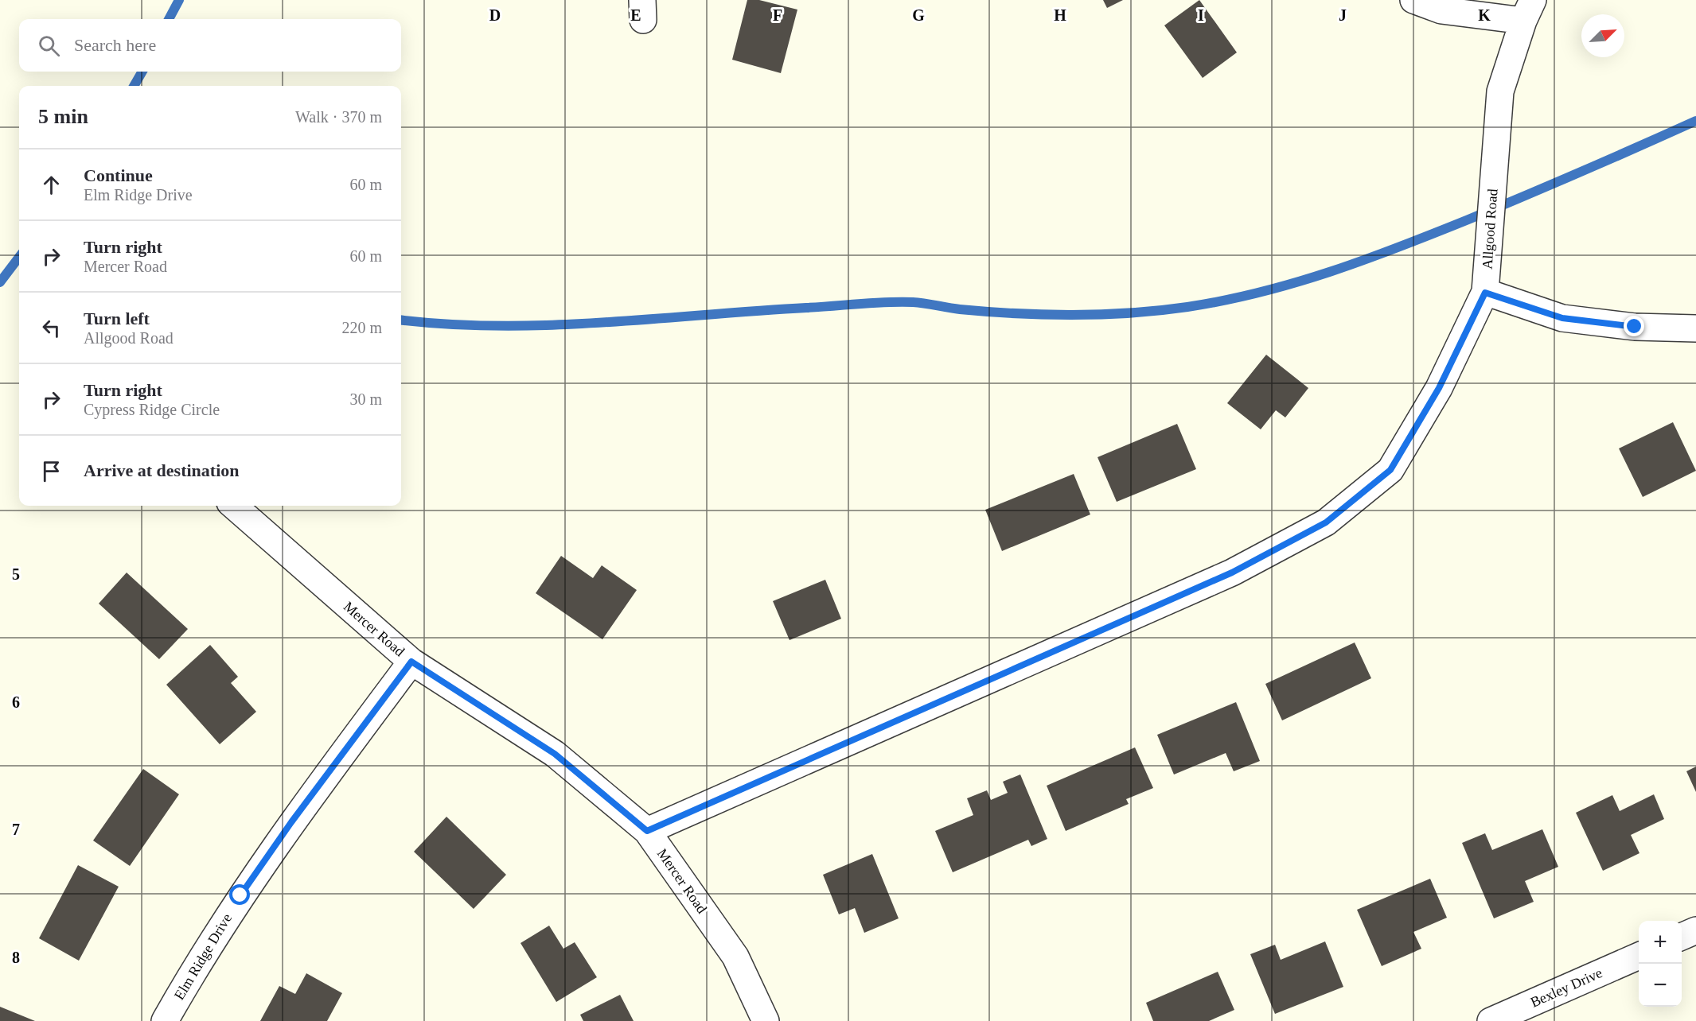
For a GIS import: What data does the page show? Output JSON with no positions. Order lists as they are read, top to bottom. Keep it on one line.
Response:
{"streets":{"street":["Allgood Road","Mercer Road","Elm Ridge Drive","Bexley Drive"]},"crossings":[["Allgood Road","Mercer Road"],["Mercer Road","Elm Ridge Drive"]],"north":"top right","page":{"search":"Search here","heading":["5 min","Walk · 370 m"],"list":[["Continue","Elm Ridge Drive","60 m"],["Turn right","Mercer Road","60 m"],["Turn left","Allgood Road","220 m"],["Turn right","Cypress Ridge Circle","30 m"],"Arrive at destination"],"map_buttons":["+","−"]},"grid":{"columns":["D","E","F","G","H","I","J","K"],"rows":["5","6","7","8"]}}
